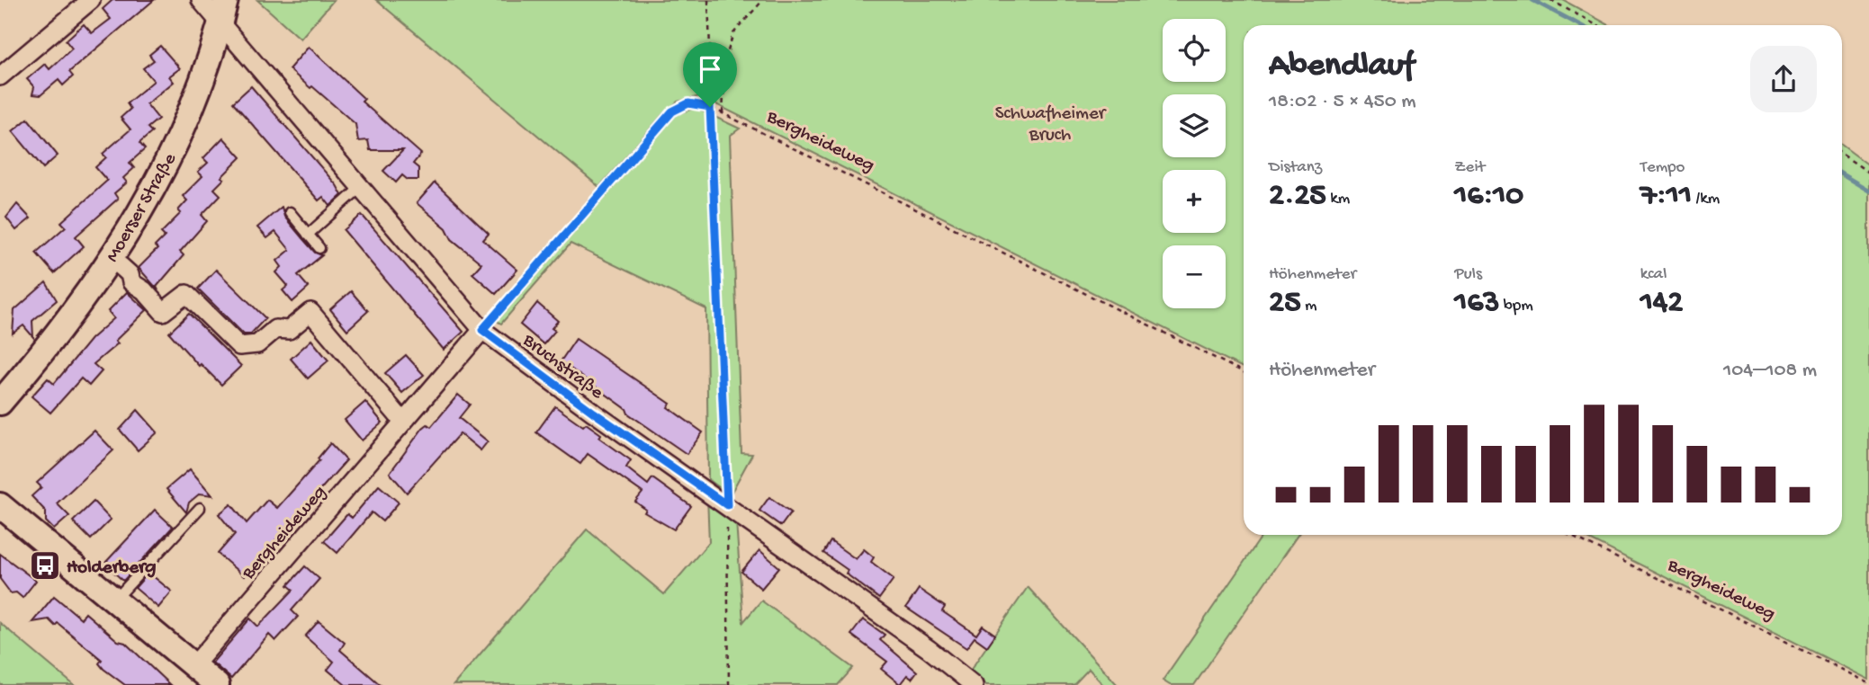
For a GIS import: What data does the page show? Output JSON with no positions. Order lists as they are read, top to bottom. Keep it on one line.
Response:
{"streets":{"street":["Bergheideweg","Moerser Straße","Bruchstraße"]},"crossings":[["Bergheideweg","Bruchstraße"],["Moerser Straße","Bruchstraße"]],"parks":["Schwafheimer Bruch"],"places":{"bus stop":["Holderberg"]},"page":{"map_buttons":["+","−"],"heading":["Abendlauf","18:02 · 5 × 450 m"],"stats":[["Distanz","2.25 km"],["Zeit","16:10"],["Tempo","7:11 /km"],["Höhenmeter","25 m"],["Puls","163 bpm"],["kcal","142"]],"chart":["Höhenmeter","104–108 m"]}}
